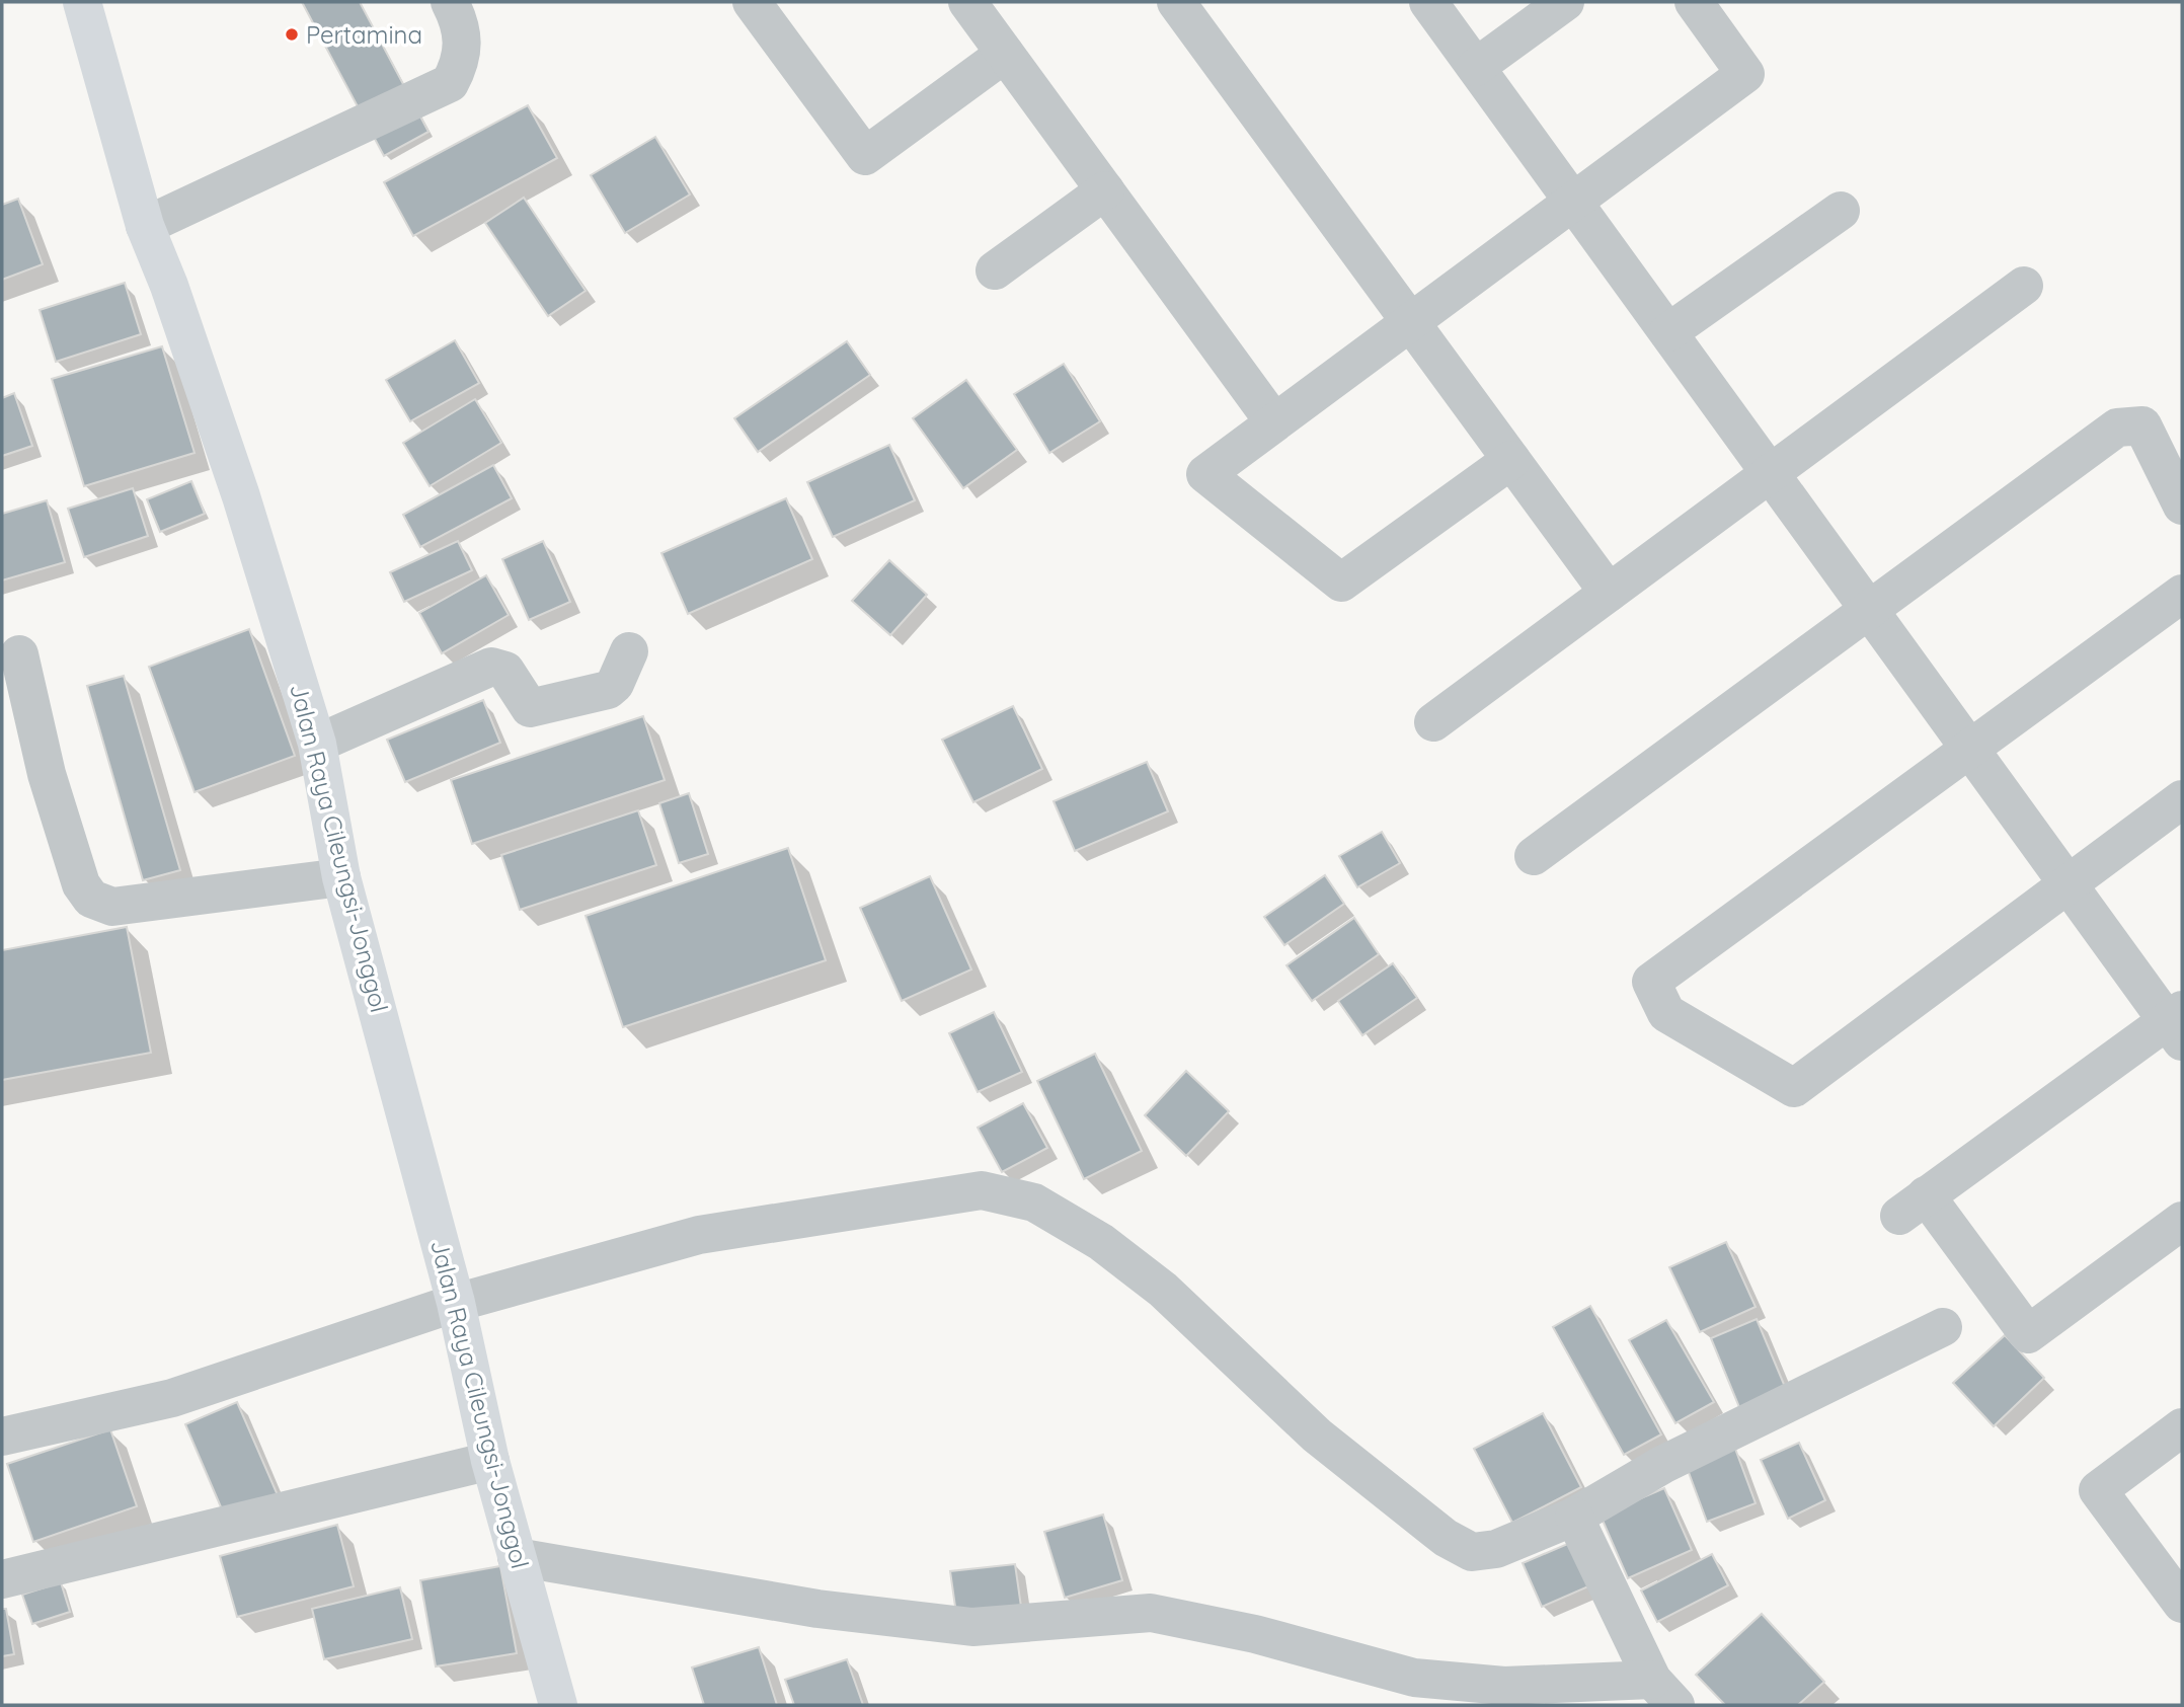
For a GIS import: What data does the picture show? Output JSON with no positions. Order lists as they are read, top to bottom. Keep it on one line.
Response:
{"streets":{"main road":["Jalan Raya Cileungsi-Jonggol"]},"places":["Pertamina"]}
